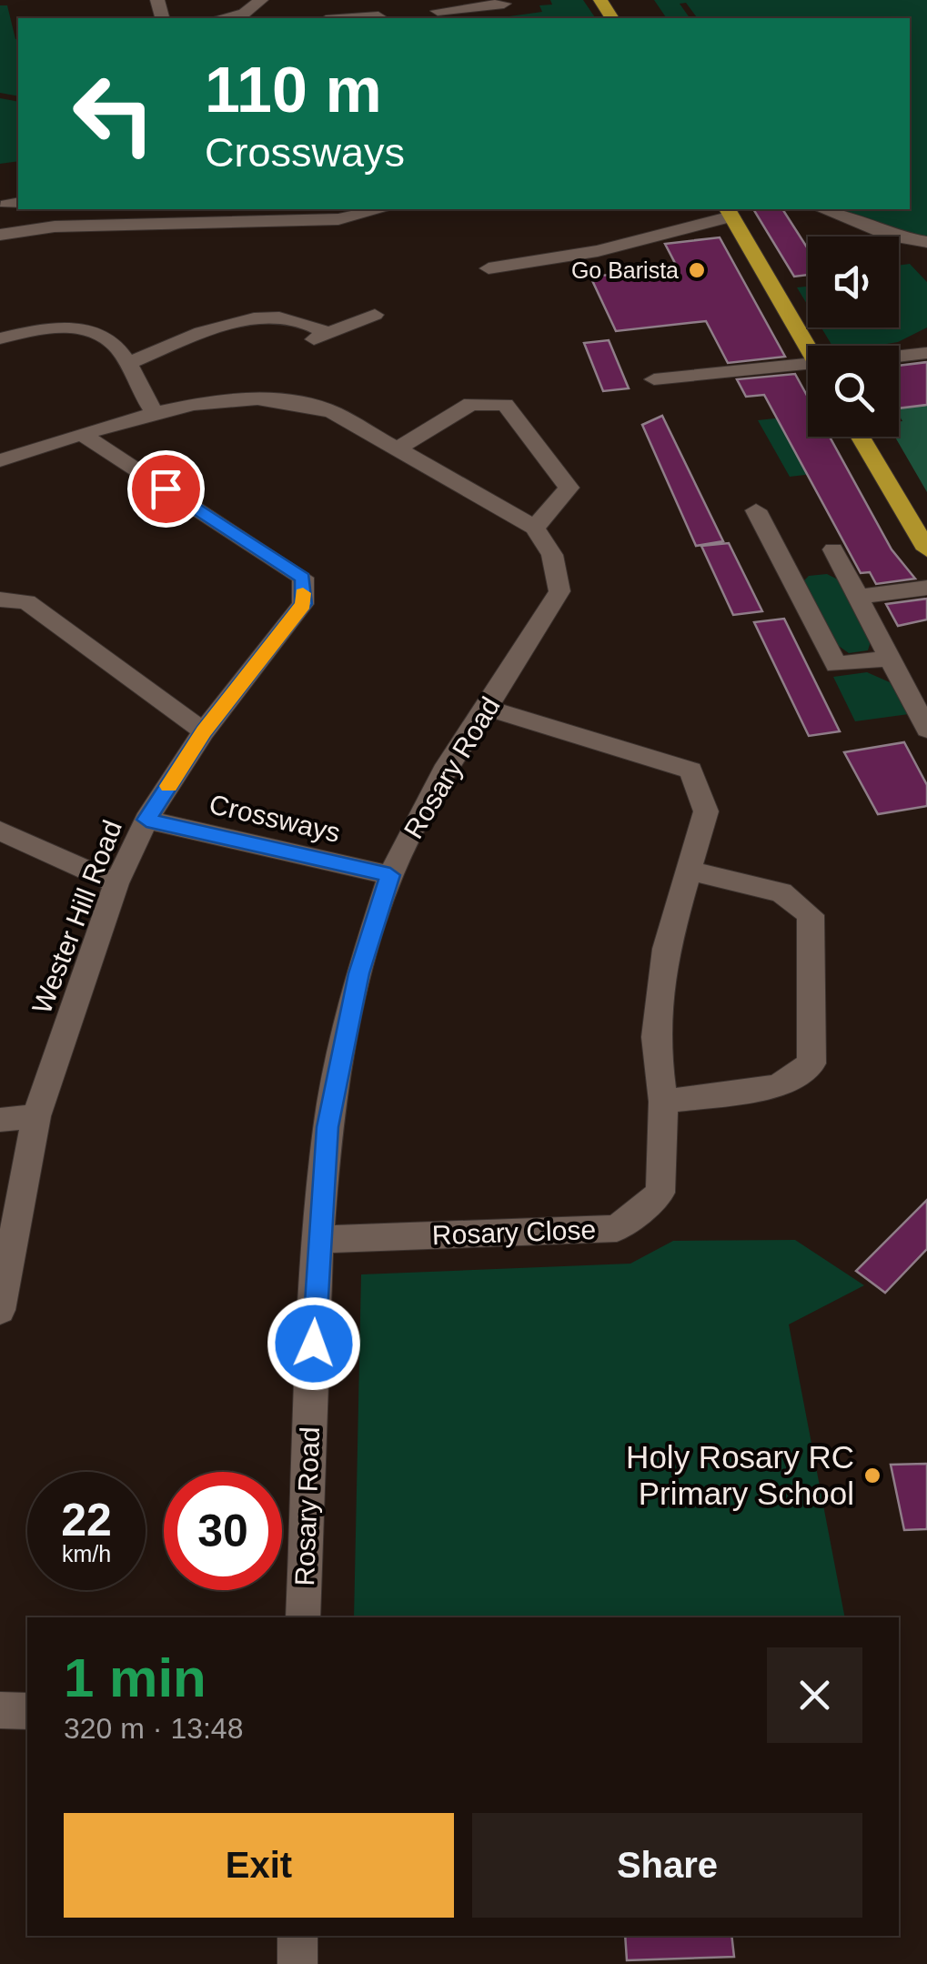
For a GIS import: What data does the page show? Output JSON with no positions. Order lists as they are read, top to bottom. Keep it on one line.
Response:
{"streets":{"street":["Rosary Road","Crossways","Wester Hill Road","Rosary Close"]},"crossings":[["Rosary Road","Crossways"],["Rosary Road","Rosary Close"],["Crossways","Wester Hill Road"]],"places":["Go Barista","Holy Rosary RC Primary School"],"page":{"turn":["110 m","Crossways"],"speed":"22 km/h","limit":"30","heading":["1 min","320 m · 13:48"],"buttons":["Exit","Share"]}}
